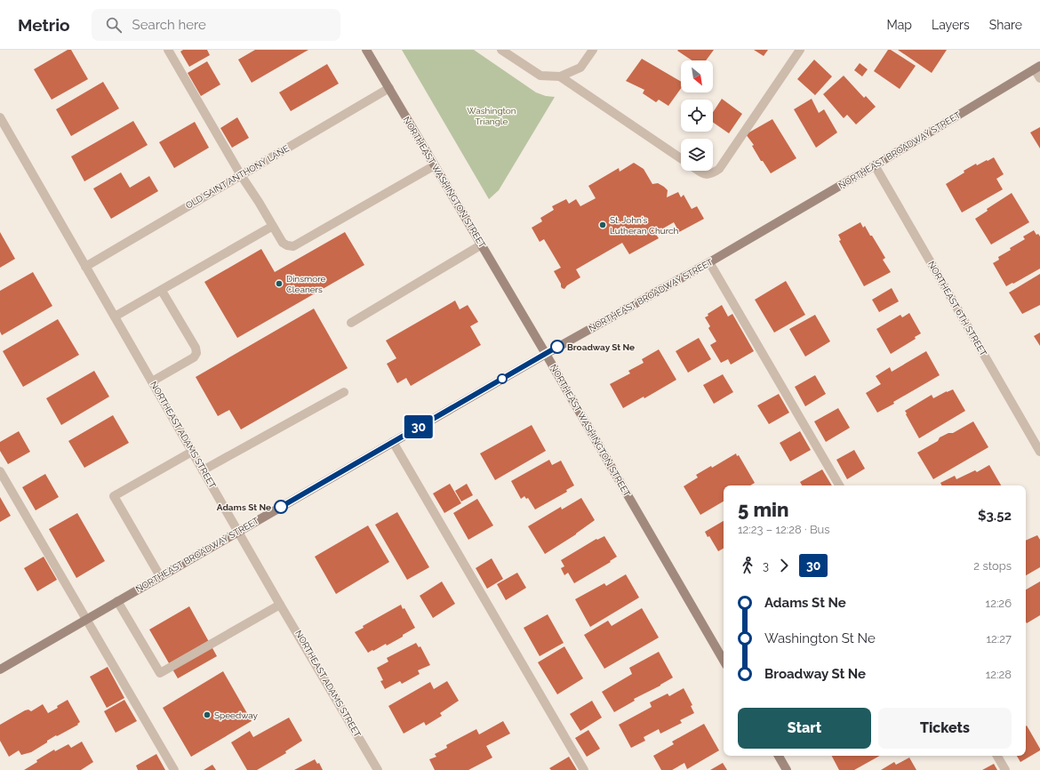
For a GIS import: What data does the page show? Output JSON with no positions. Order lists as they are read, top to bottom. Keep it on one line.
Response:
{"streets":{"main road":["NORTHEAST BROADWAY STREET","NORTHEAST WASHINGTON STREET"],"street":["OLD SAINT ANTHONY LANE","NORTHEAST 6TH STREET","NORTHEAST ADAMS STREET"]},"crossings":[["NORTHEAST BROADWAY STREET","NORTHEAST WASHINGTON STREET"],["NORTHEAST BROADWAY STREET","NORTHEAST 6TH STREET"],["NORTHEAST BROADWAY STREET","NORTHEAST ADAMS STREET"],["OLD SAINT ANTHONY LANE","NORTHEAST WASHINGTON STREET"],["OLD SAINT ANTHONY LANE","NORTHEAST ADAMS STREET"]],"parks":["Washington Triangle"],"places":["St. John's Lutheran Church","Dinsmore Cleaners","Broadway St Ne","Adams St Ne","Speedway"],"lines":["bus line 30"],"north":"bottom right","page":{"header":"Metrio","search":"Search here","nav":["Map","Layers","Share"],"on_map":"30","heading":["5 min","12:23 – 12:28 · Bus","$3.52"],"legs":["3","30","2 stops"],"list":[{"name":"Adams St Ne","value":"12:26"},{"name":"Washington St Ne","value":"12:27"},{"name":"Broadway St Ne","value":"12:28"}],"buttons":["Start","Tickets"]}}
